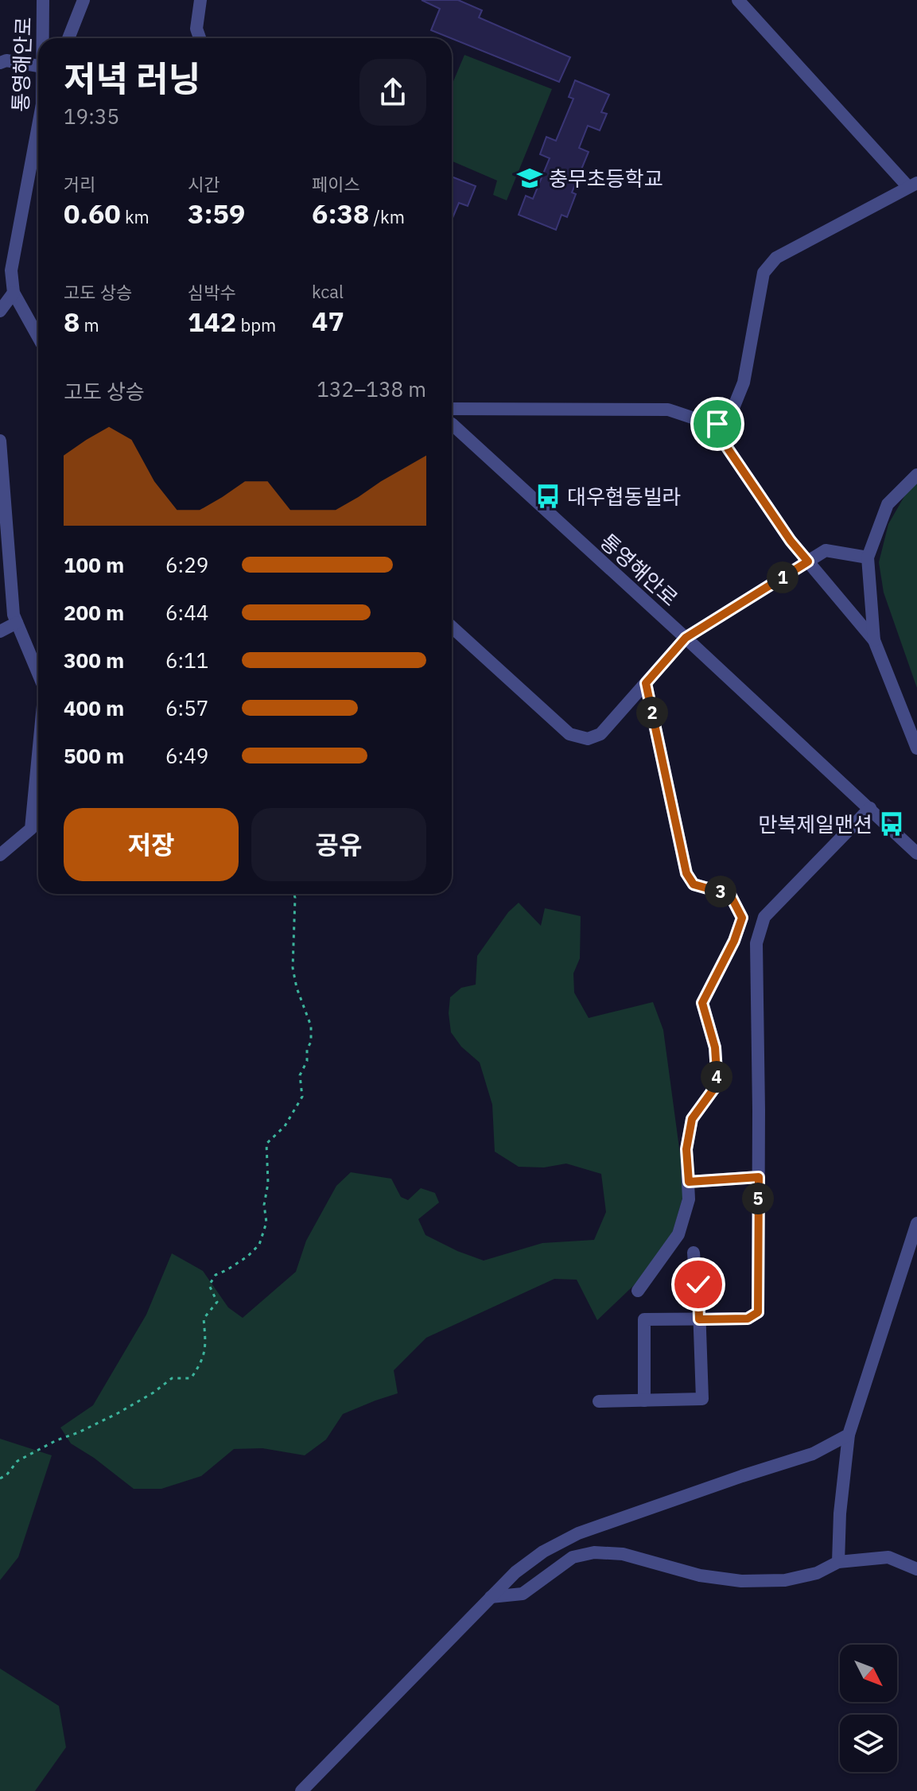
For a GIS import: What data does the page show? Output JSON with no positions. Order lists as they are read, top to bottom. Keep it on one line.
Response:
{"streets":{"street":["통영해안로"]},"places":{"school or university":["충무초등학교"],"bus stop":["대우협동빌라","만복제일맨션"]},"north":"bottom right","page":{"heading":["저녁 러닝","19:35"],"stats":[["거리","0.60 km"],["시간","3:59"],["페이스","6:38 /km"],["고도 상승","8 m"],["심박수","142 bpm"],["kcal","47"]],"chart":["고도 상승","132–138 m"],"list":[{"name":"100 m","note":"6:29"},{"name":"200 m","note":"6:44"},{"name":"300 m","note":"6:11"},{"name":"400 m","note":"6:57"},{"name":"500 m","note":"6:49"}],"pins":["1","2","3","4","5"],"buttons":["저장","공유"]}}
